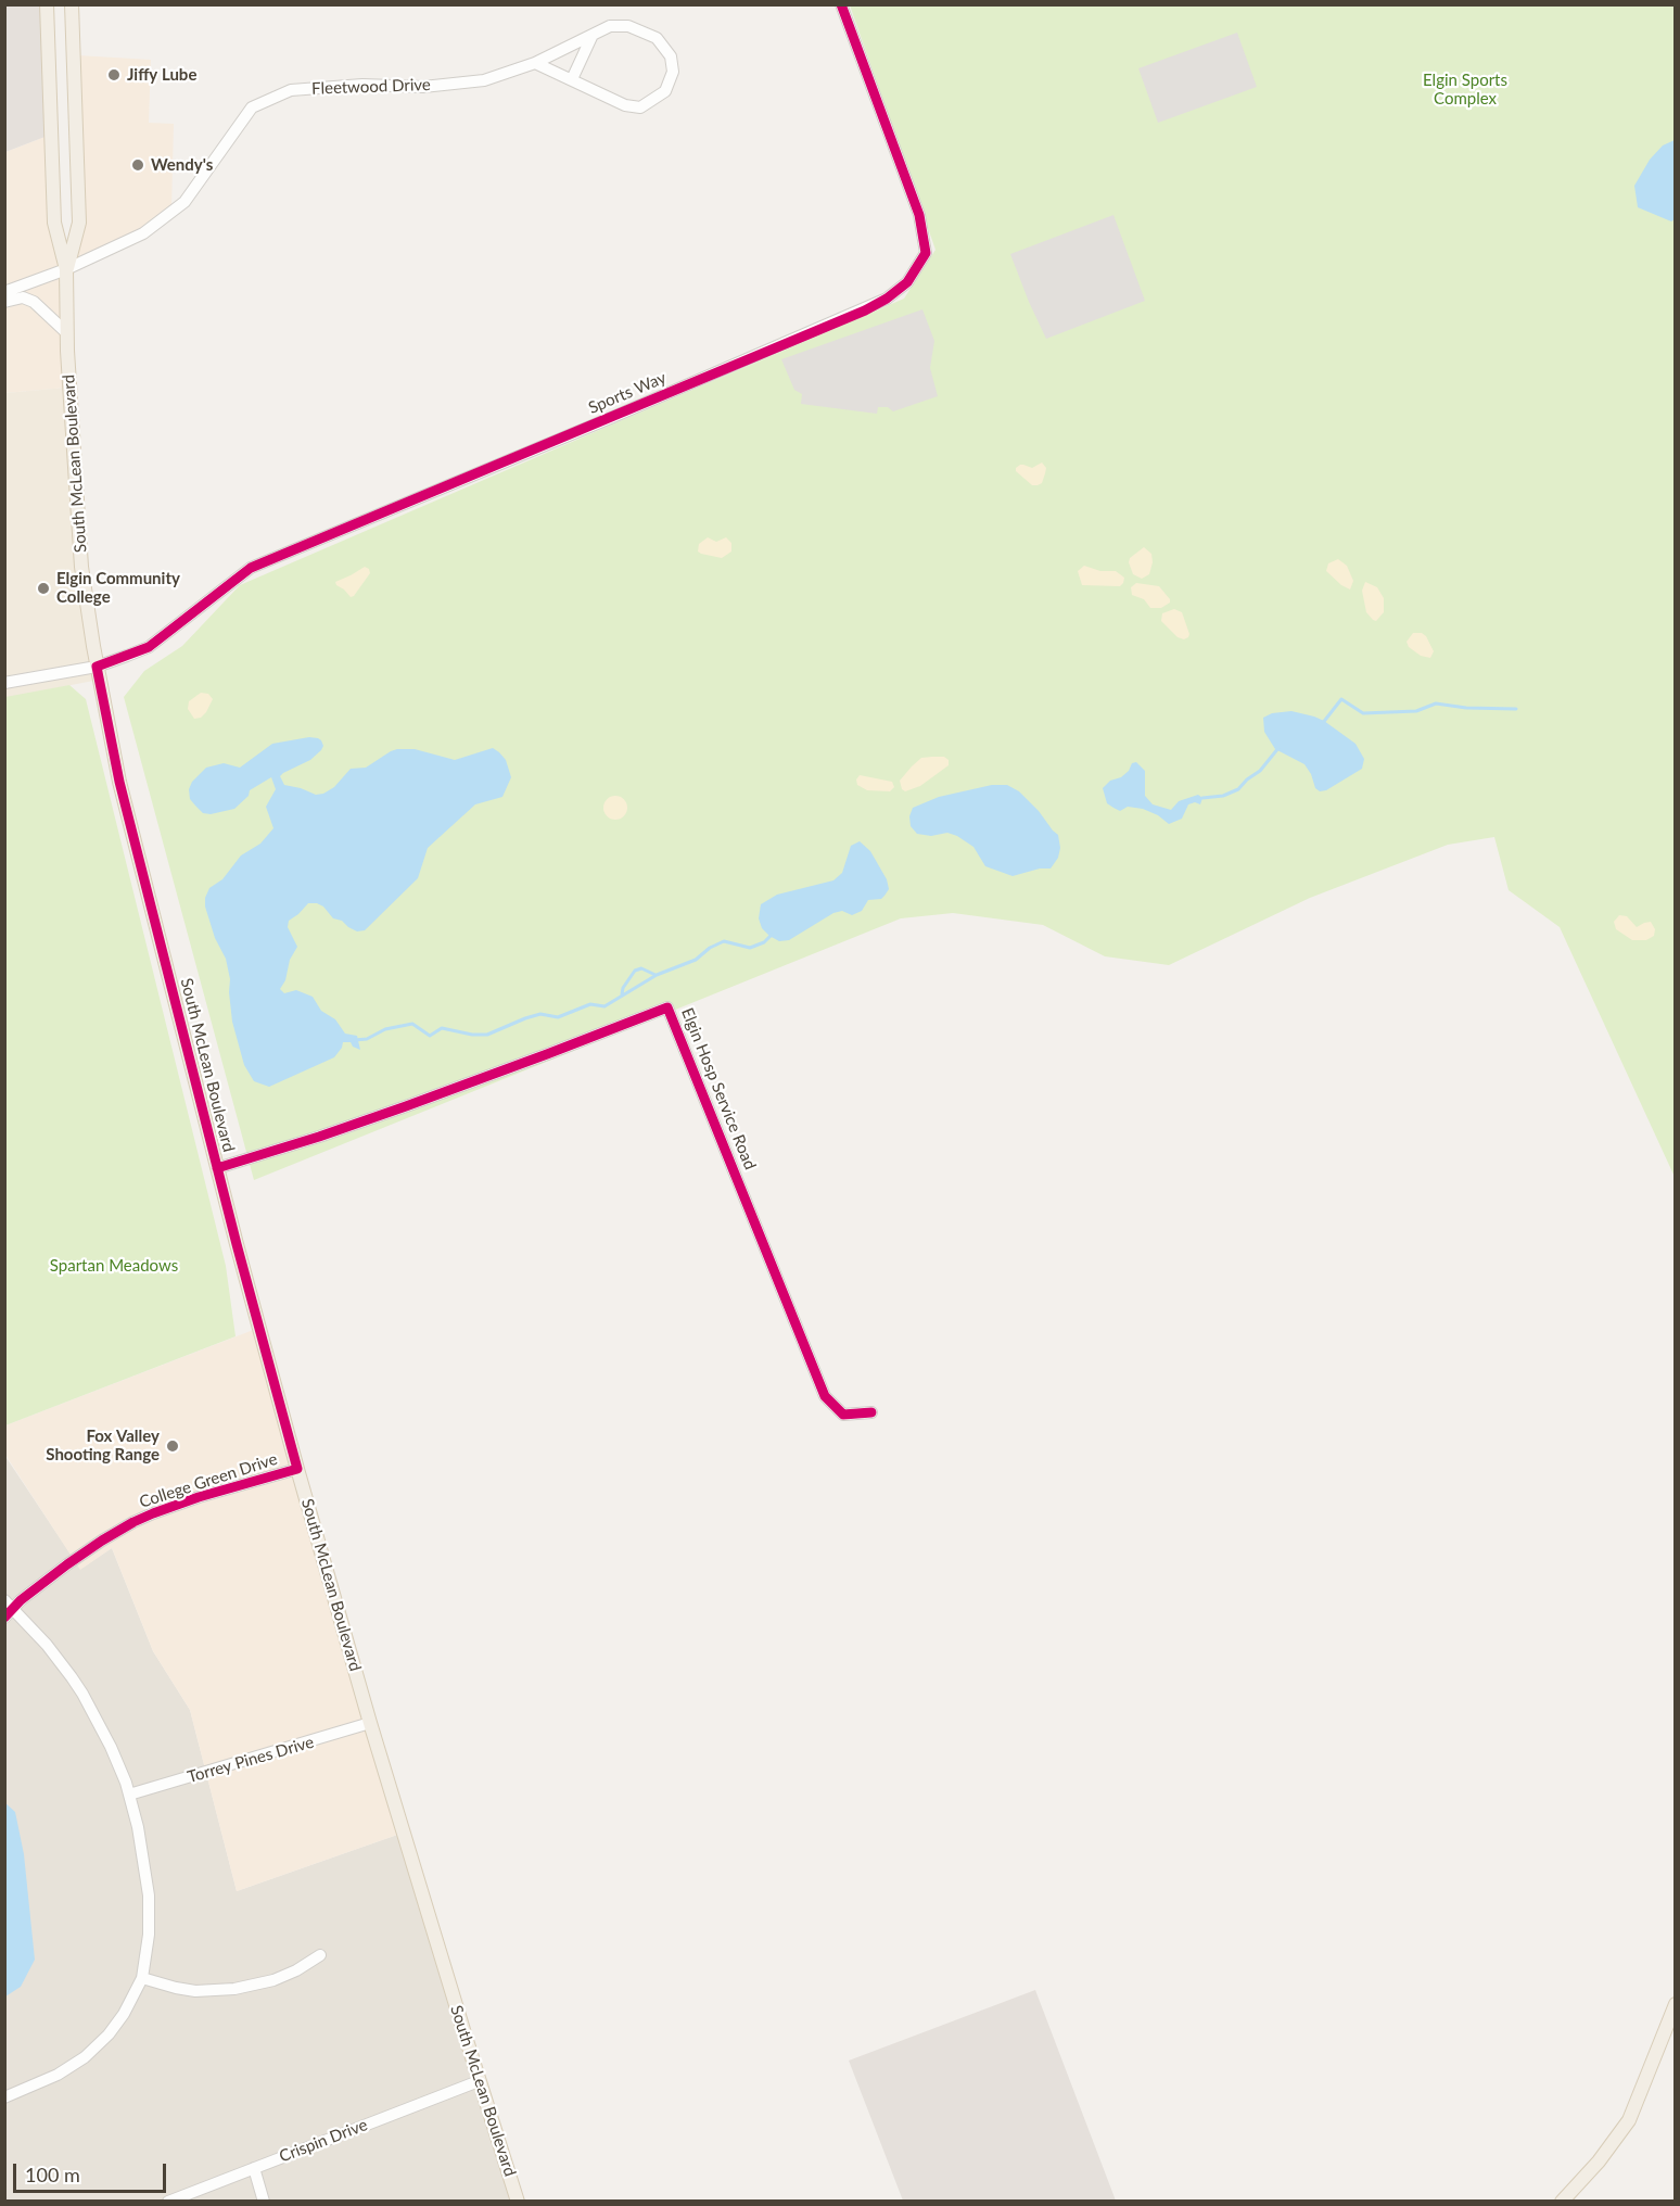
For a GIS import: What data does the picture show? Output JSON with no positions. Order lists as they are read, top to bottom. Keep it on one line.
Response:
{"streets":{"main road":["South McLean Boulevard"],"street":["Fleetwood Drive","Sports Way","Elgin Hosp Service Road","College Green Drive","Torrey Pines Drive","Crispin Drive"]},"crossings":[["Fleetwood Drive","South McLean Boulevard"],["Sports Way","South McLean Boulevard"],["South McLean Boulevard","Elgin Hosp Service Road"],["South McLean Boulevard","College Green Drive"],["South McLean Boulevard","Torrey Pines Drive"],["South McLean Boulevard","Crispin Drive"]],"parks":["Elgin Sports Complex","Spartan Meadows"],"places":["Jiffy Lube","Wendy's","Elgin Community College","Fox Valley Shooting Range"],"scale_bar":"100 m"}
